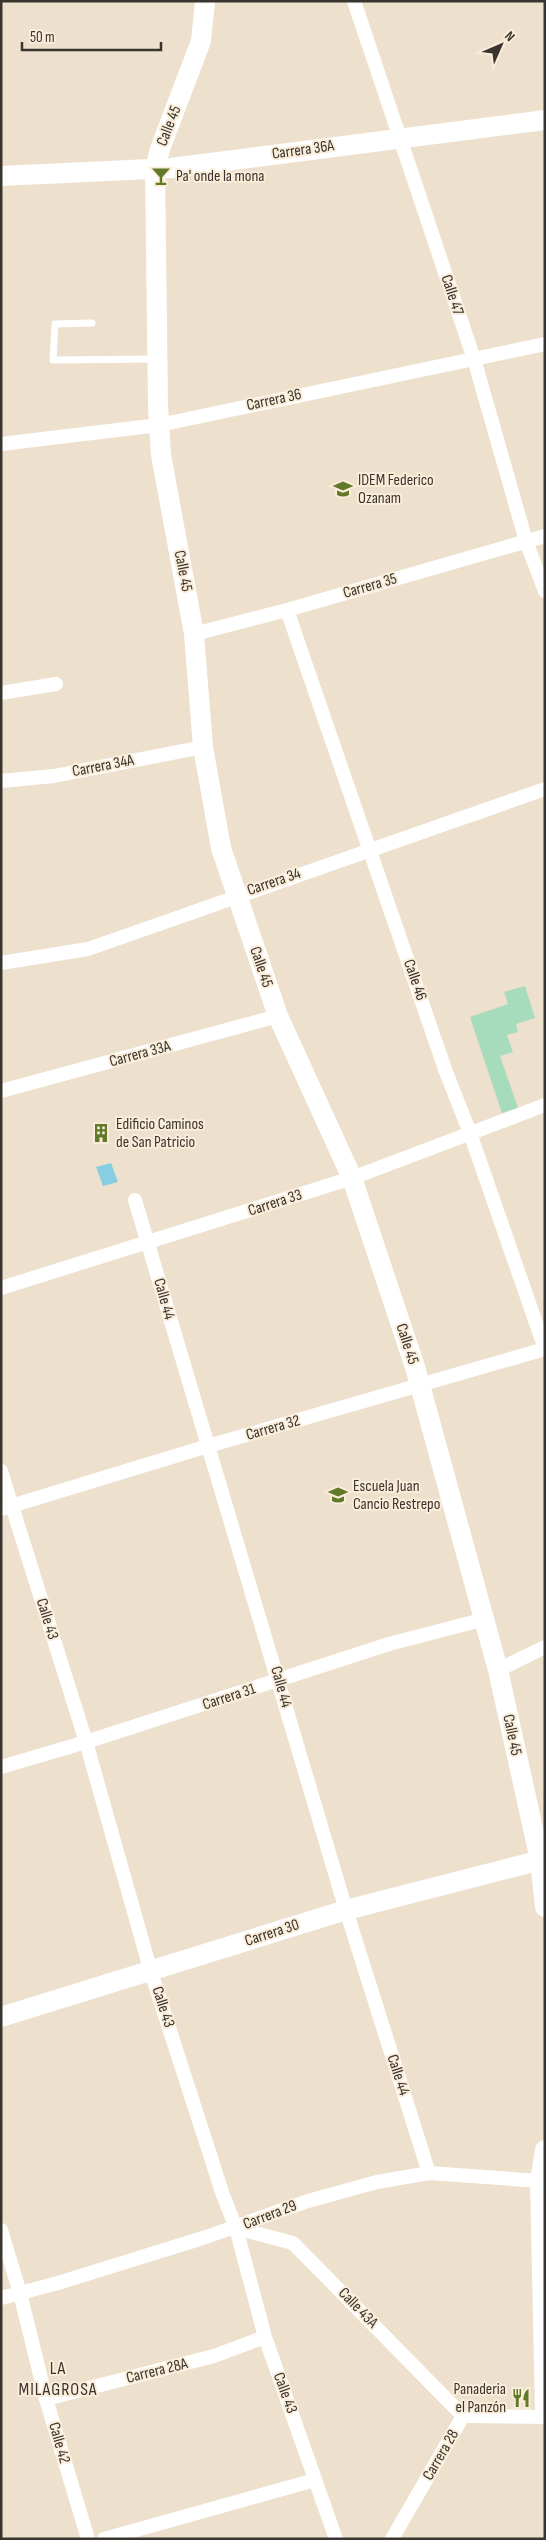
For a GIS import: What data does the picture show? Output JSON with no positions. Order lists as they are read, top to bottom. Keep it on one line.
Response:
{"streets":{"main road":["Calle 45","Carrera 36A","Carrera 30"],"street":["Calle 47","Carrera 36","Carrera 35","Carrera 34A","Carrera 34","Calle 46","Carrera 33A","Carrera 33","Calle 44","Carrera 32","Calle 43","Carrera 31","Carrera 29","Calle 43A","Carrera 28A","Calle 42","Carrera 28"]},"crossings":[["Calle 45","Carrera 36A"],["Calle 45","Carrera 36"],["Calle 45","Carrera 35"],["Calle 45","Carrera 34A"],["Calle 45","Carrera 34"],["Calle 45","Carrera 33A"],["Calle 45","Carrera 33"],["Calle 45","Carrera 32"],["Calle 45","Carrera 31"],["Calle 45","Carrera 30"],["Carrera 36A","Calle 47"],["Calle 47","Carrera 36"],["Calle 47","Carrera 35"],["Carrera 35","Calle 46"],["Carrera 34","Calle 46"],["Calle 46","Carrera 33"],["Calle 46","Carrera 32"],["Carrera 33","Calle 44"],["Calle 44","Carrera 32"],["Calle 44","Carrera 31"],["Calle 44","Carrera 30"],["Calle 44","Carrera 29"],["Carrera 32","Calle 43"],["Calle 43","Carrera 31"],["Calle 43","Carrera 30"],["Calle 43","Carrera 29"],["Calle 43","Calle 43A"],["Calle 43","Carrera 28A"],["Carrera 29","Calle 43A"],["Carrera 29","Calle 42"],["Calle 43A","Carrera 28"],["Carrera 28A","Calle 42"]],"districts":["LA MILAGROSA"],"places":{"bar":["Pa' onde la mona"],"school or university":["IDEM Federico Ozanam","Escuela Juan Cancio Restrepo"],"building":["Edificio Caminos de San Patricio"],"restaurant":["Panaderia el Panzón"]},"scale_bar":"50 m","north":"top right"}
